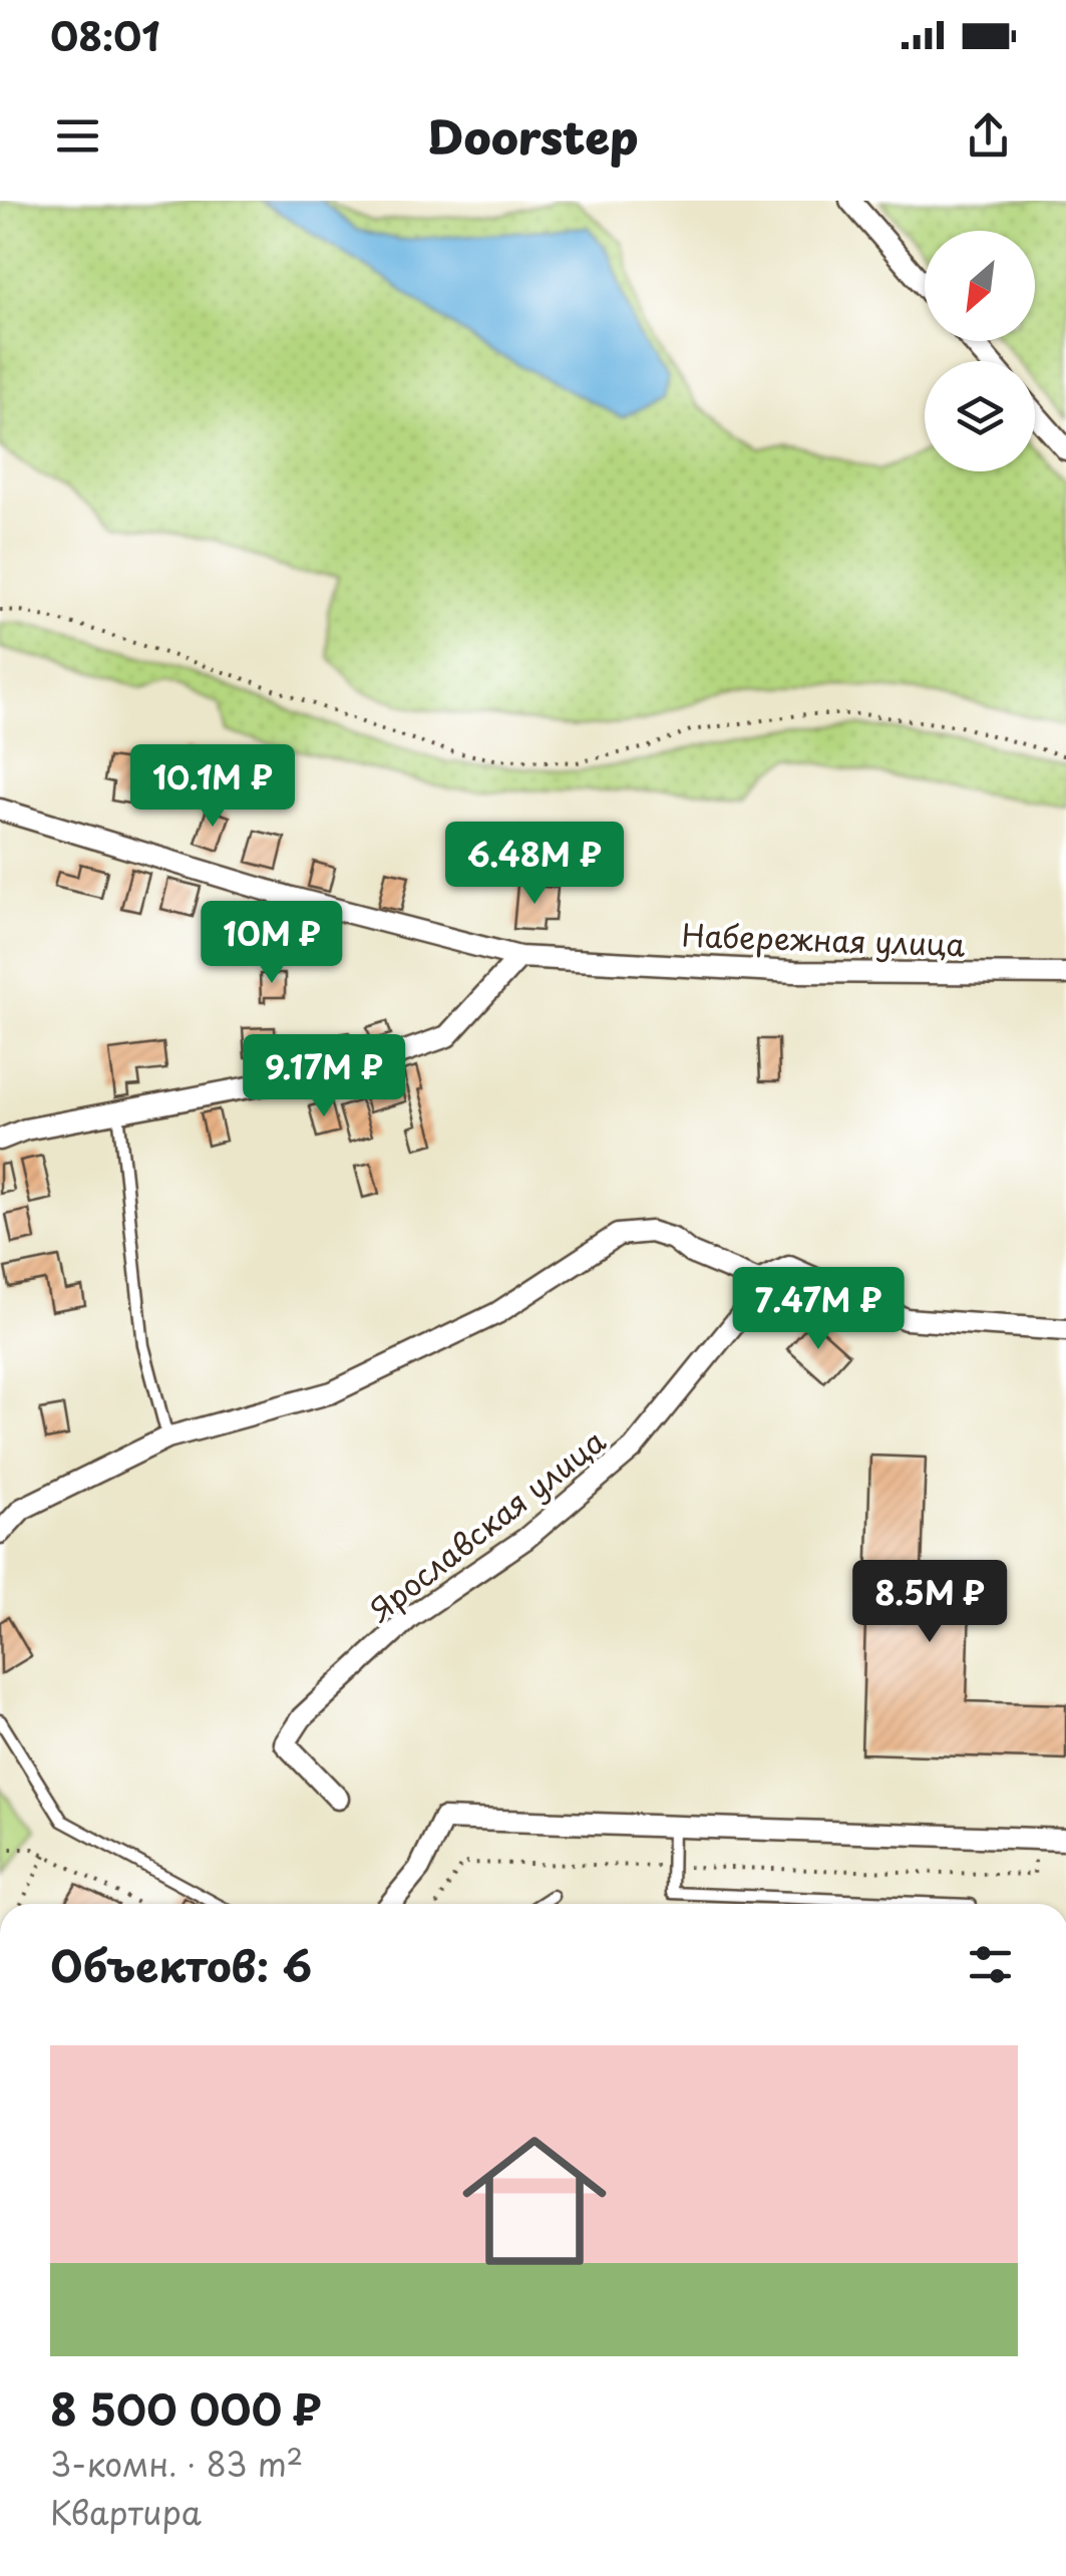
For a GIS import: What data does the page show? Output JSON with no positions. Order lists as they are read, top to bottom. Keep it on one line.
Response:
{"streets":{"street":["Набережная улица","Ярославская улица"]},"north":"bottom left","page":{"status":"08:01","header":"Doorstep","price":["10.1M ₽","6.48M ₽","10M ₽","9.17M ₽","7.47M ₽","8.5M ₽"],"heading":"Объектов: 6","list":[{"name":"8 500 000 ₽","note":"3-комн. · 83 m² · Квартира"}]}}
